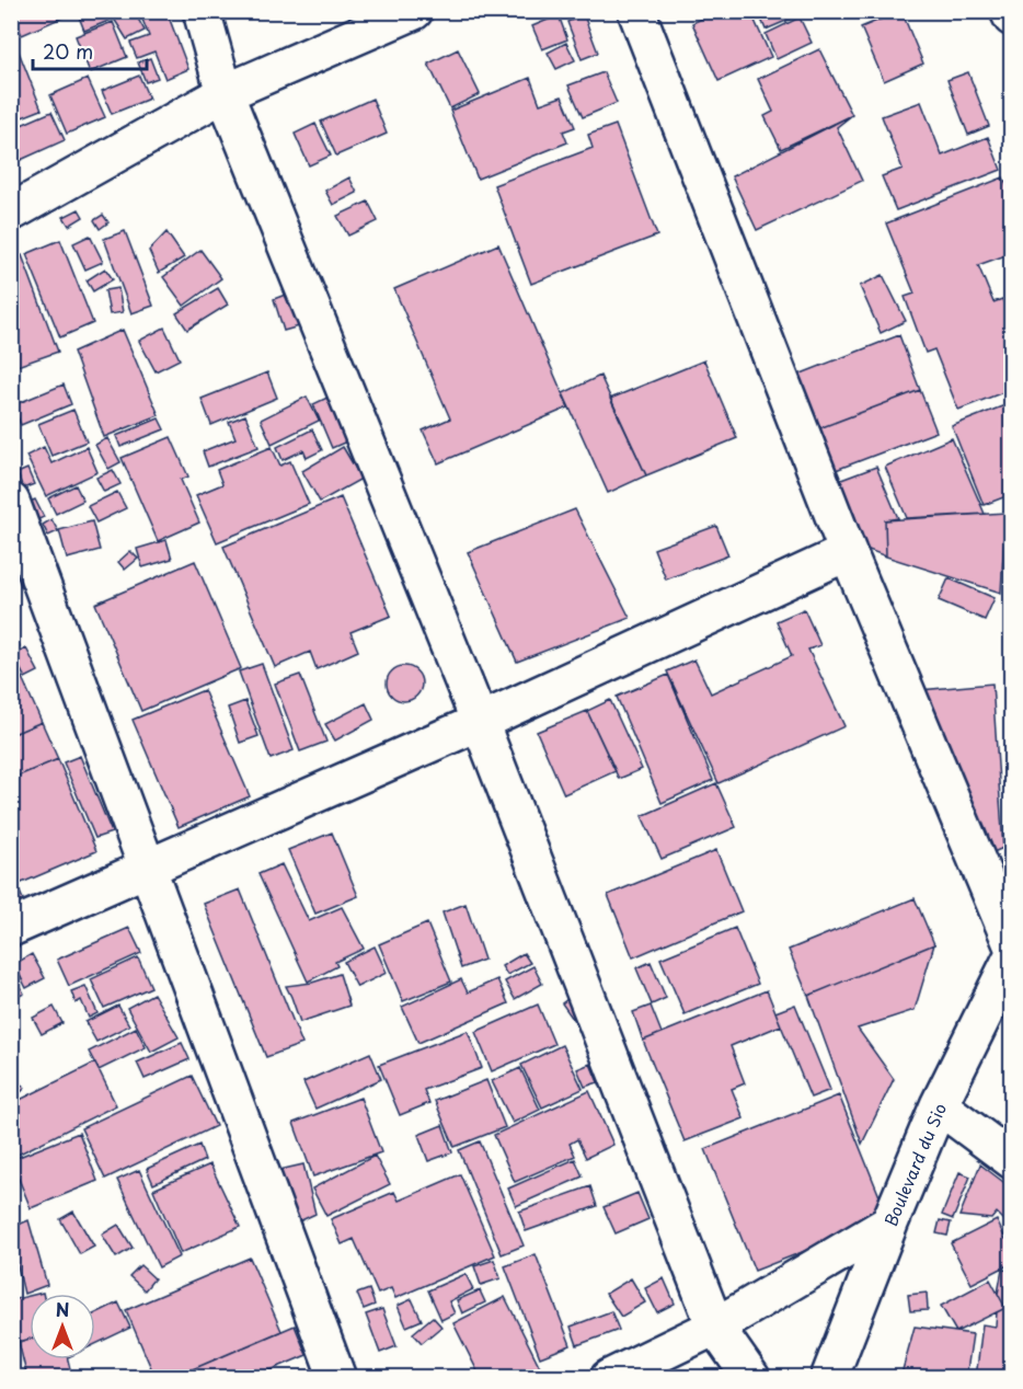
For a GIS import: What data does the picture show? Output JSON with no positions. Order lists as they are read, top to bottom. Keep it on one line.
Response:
{"streets":{"street":["Boulevard du Sio"]},"scale_bar":"20 m","north":"top"}
